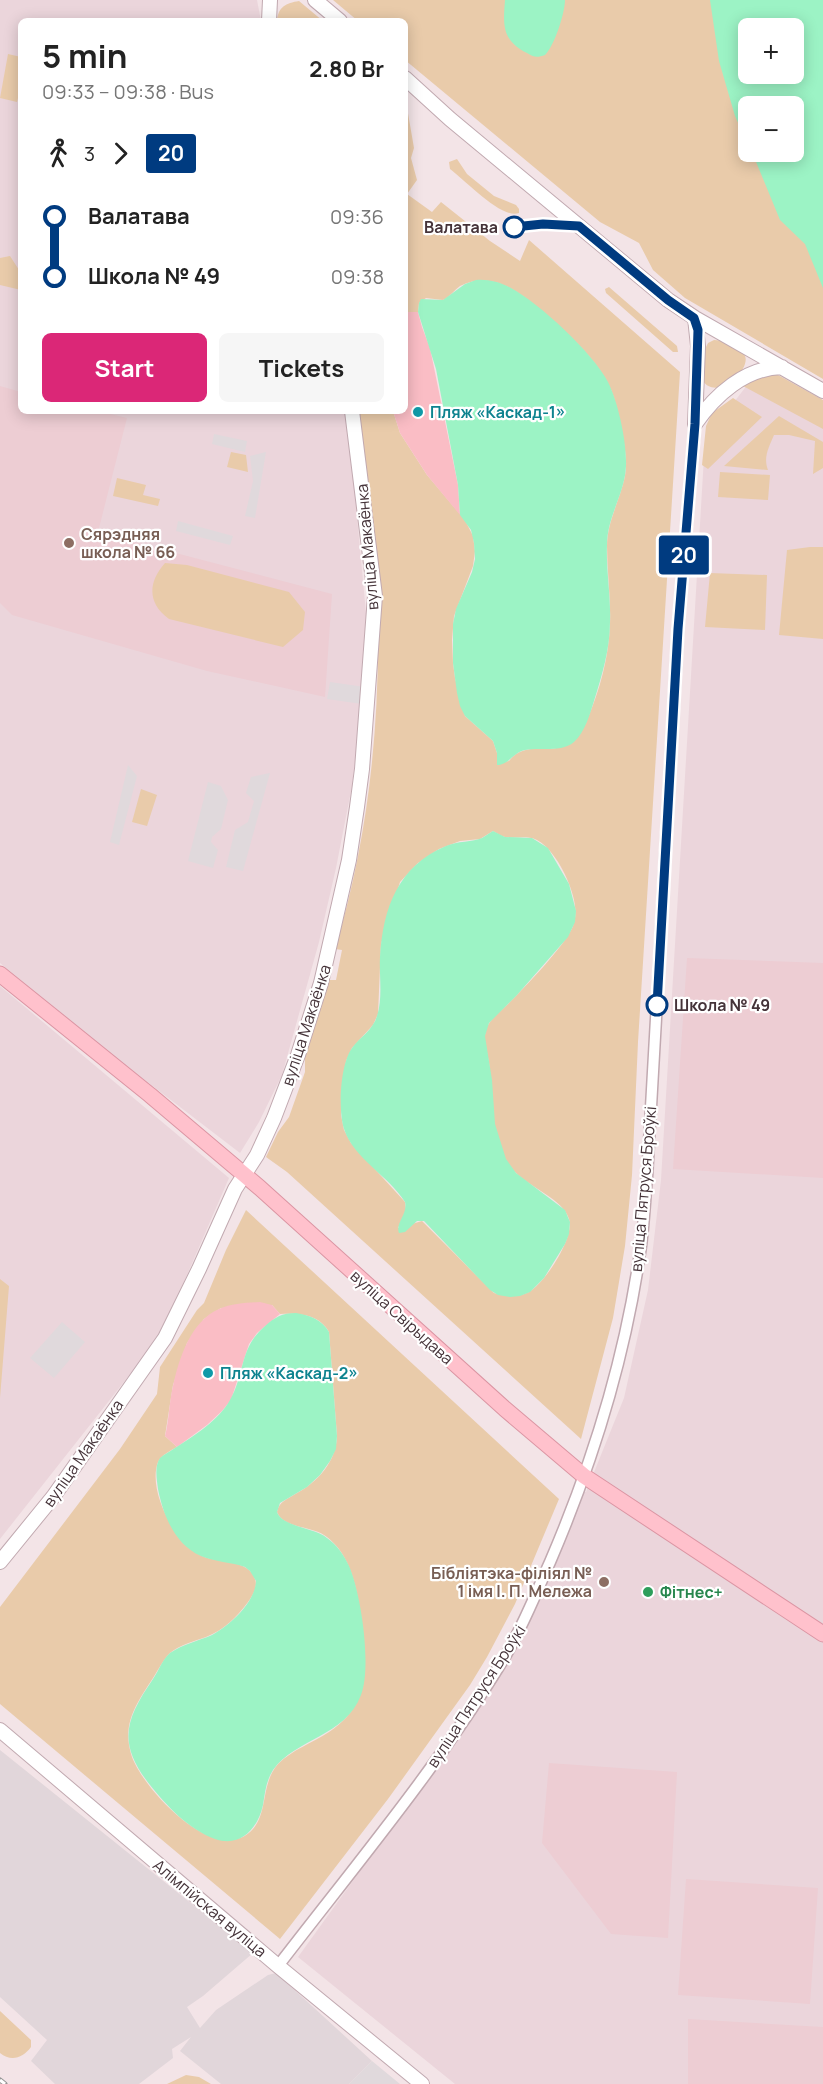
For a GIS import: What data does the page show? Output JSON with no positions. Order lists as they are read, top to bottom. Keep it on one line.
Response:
{"streets":{"main road":["вуліца Свірыдава"],"street":["вуліца Макаёнка","вуліца Пятруся Броўкі","Алімпійская вуліца"]},"crossings":[["вуліца Макаёнка","вуліца Свірыдава"],["вуліца Пятруся Броўкі","вуліца Свірыдава"],["вуліца Пятруся Броўкі","Алімпійская вуліца"]],"places":["Валатава","Пляж «Каскад-1»","Сярэдняя школа № 66","Школа № 49","Пляж «Каскад-2»","Бібліятэка-філіял № 1 імя І. П. Мележа","Фітнес+"],"lines":["bus line 20"],"page":{"on_map":"20","map_buttons":["+","−"],"heading":["5 min","09:33 – 09:38 · Bus","2.80 Br"],"legs":["3","20"],"list":[{"name":"Валатава","value":"09:36"},{"name":"Школа № 49","value":"09:38"}],"buttons":["Start","Tickets"]}}
